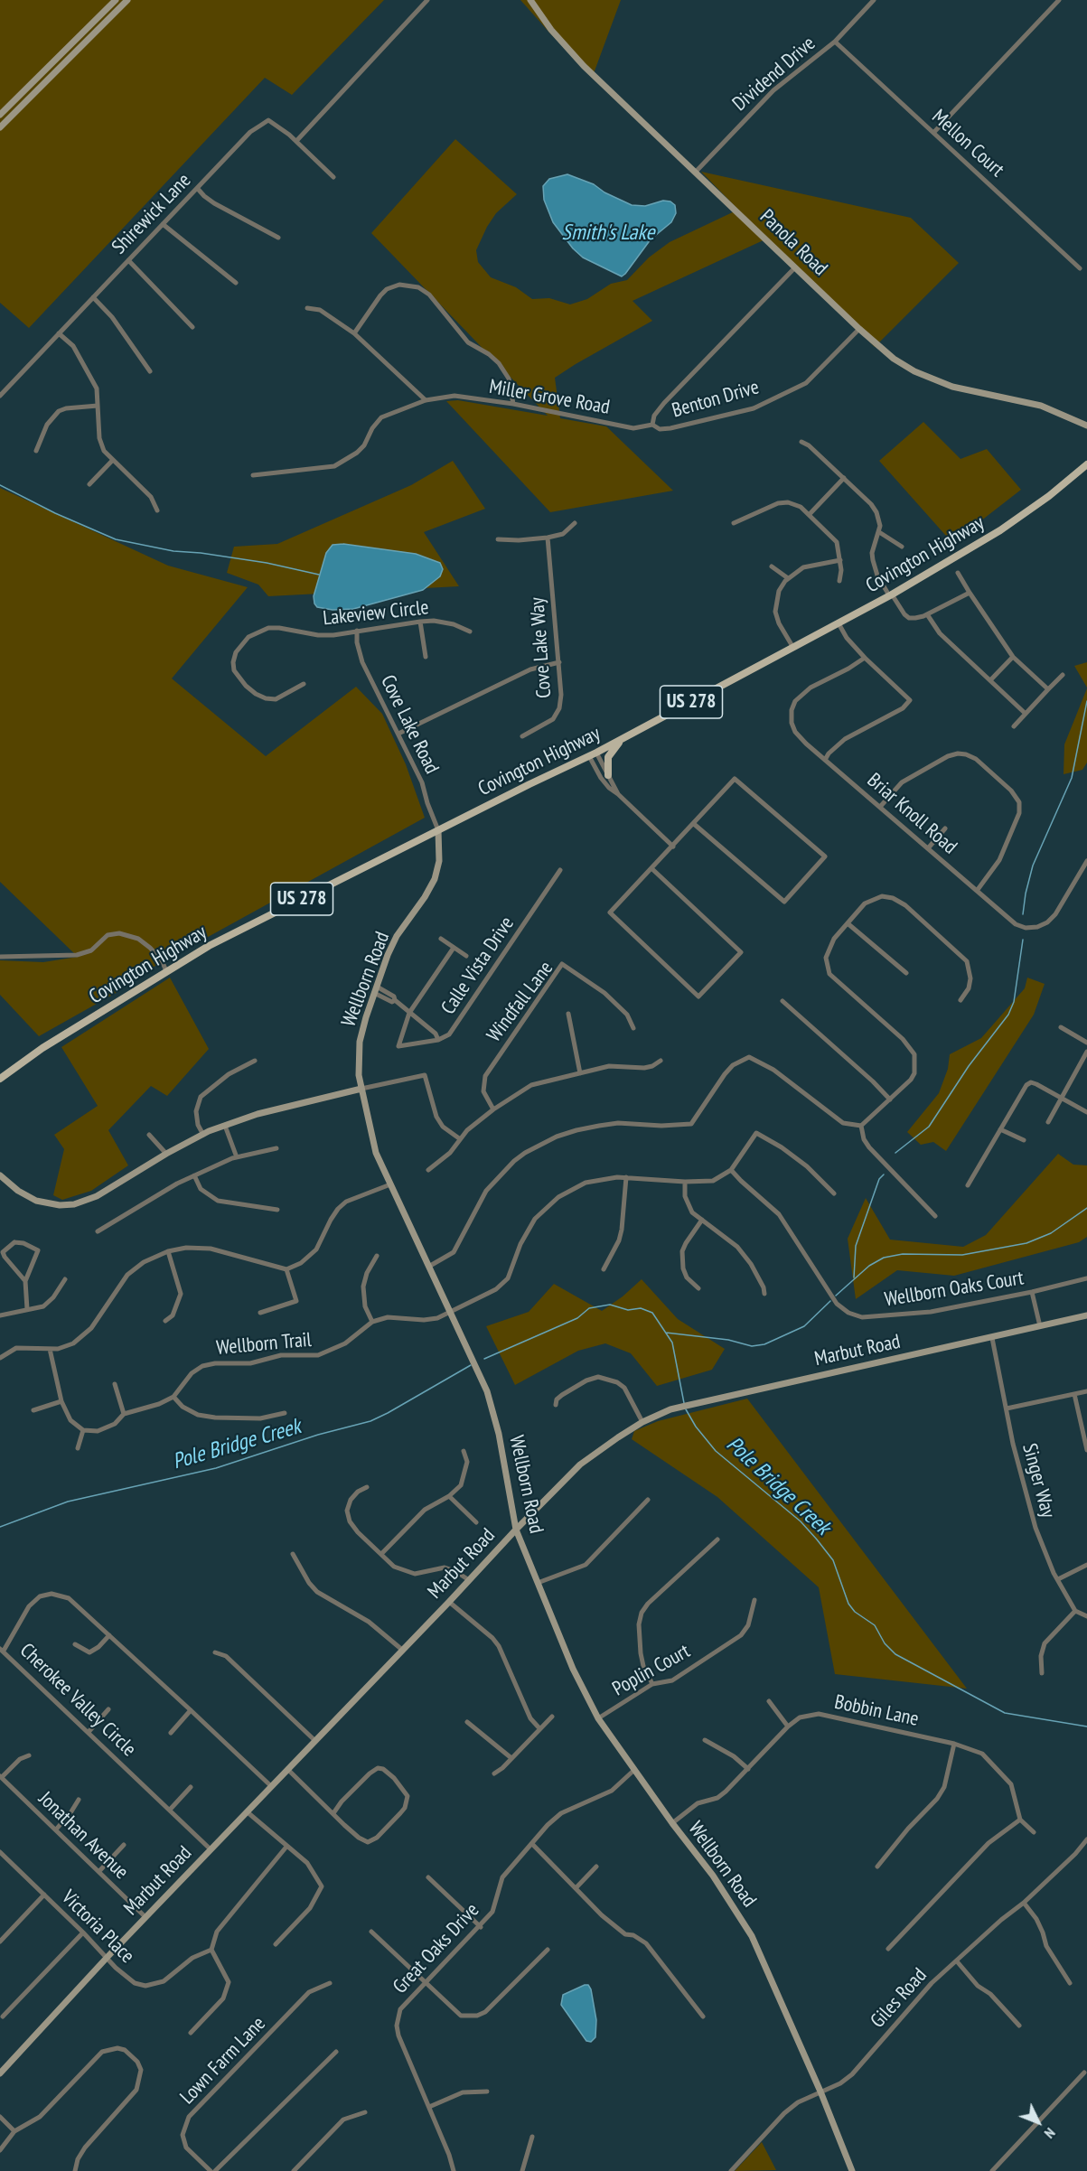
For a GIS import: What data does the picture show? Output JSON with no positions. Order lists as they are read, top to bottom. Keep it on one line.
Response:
{"streets":{"main road":["Covington Highway","US 278"],"street":["Dividend Drive","Mellon Court","Shirewick Lane","Panola Road","Miller Grove Road","Benton Drive","Lakeview Circle","Cove Lake Way","Cove Lake Road","Briar Knoll Road","Calle Vista Drive","Wellborn Road","Windfall Lane","Wellborn Oaks Court","Wellborn Trail","Marbut Road","Singer Way","Poplin Court","Cherokee Valley Circle","Bobbin Lane","Jonathan Avenue","Victoria Place","Great Oaks Drive","Giles Road","Lown Farm Lane"]},"crossings":[["Dividend Drive","Mellon Court"],["Dividend Drive","Panola Road"],["Panola Road","Benton Drive"],["Miller Grove Road","Benton Drive"],["Covington Highway","Cove Lake Road"],["Covington Highway","Wellborn Road"],["Lakeview Circle","Cove Lake Road"],["Cove Lake Road","Wellborn Road"],["Wellborn Road","Marbut Road"],["Wellborn Road","Poplin Court"],["Wellborn Road","Bobbin Lane"],["Wellborn Road","Great Oaks Drive"],["Wellborn Road","Giles Road"],["Marbut Road","Singer Way"],["Marbut Road","Cherokee Valley Circle"],["Marbut Road","Jonathan Avenue"],["Marbut Road","Victoria Place"]],"water":["Smith's Lake","Pole Bridge Creek"],"north":"bottom right"}
